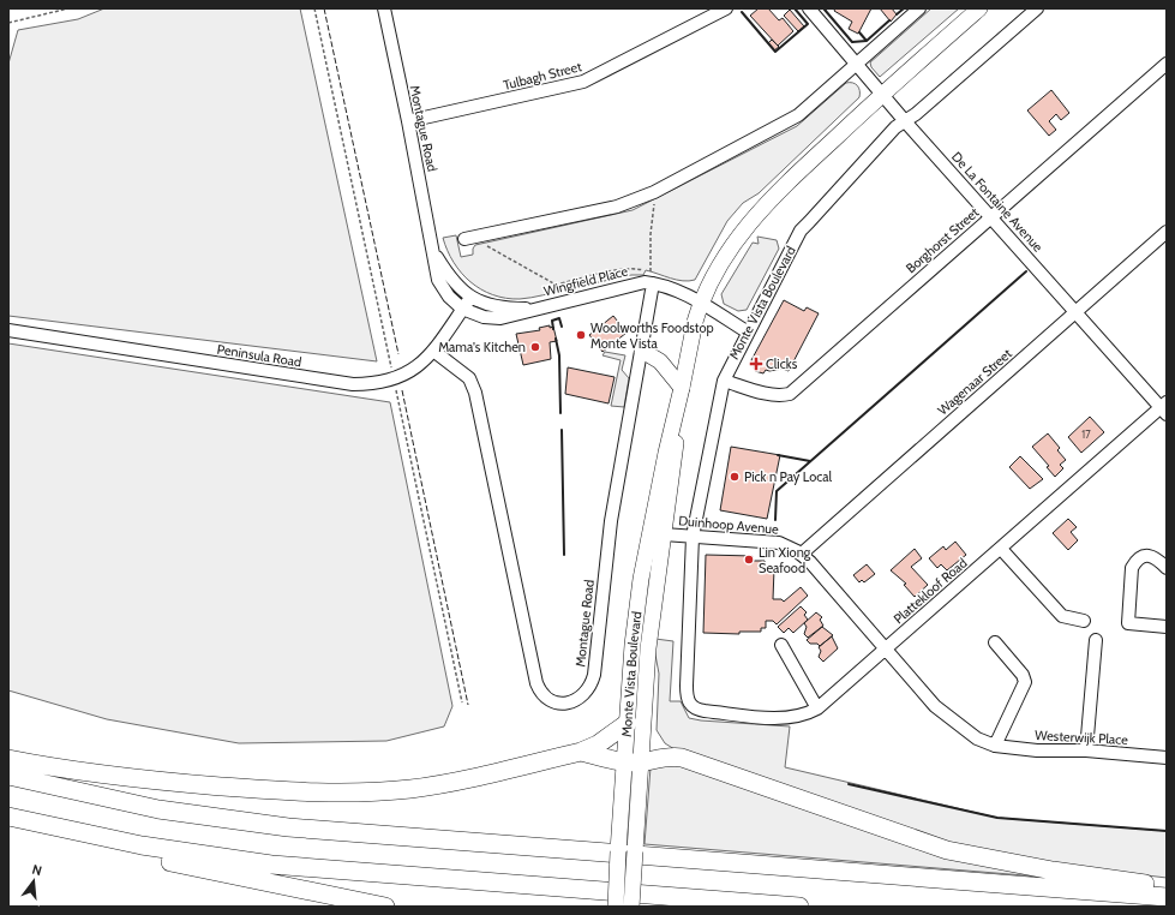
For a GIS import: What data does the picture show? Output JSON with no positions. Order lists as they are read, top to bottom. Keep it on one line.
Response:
{"streets":{"main road":["Monte Vista Boulevard"],"street":["Tulbagh Street","Montague Road","De La Fontaine Avenue","Borghorst Street","Wingfield Place","Peninsula Road","Wagenaar Street","Duinhoop Avenue","Plattekloof Road","Westerwijk Place"]},"crossings":[["Tulbagh Street","Montague Road"],["Montague Road","Wingfield Place"],["Montague Road","Peninsula Road"],["De La Fontaine Avenue","Borghorst Street"],["De La Fontaine Avenue","Monte Vista Boulevard"],["De La Fontaine Avenue","Wagenaar Street"],["De La Fontaine Avenue","Plattekloof Road"],["Borghorst Street","Monte Vista Boulevard"],["Wingfield Place","Monte Vista Boulevard"],["Wingfield Place","Peninsula Road"],["Monte Vista Boulevard","Duinhoop Avenue"],["Monte Vista Boulevard","Plattekloof Road"],["Wagenaar Street","Duinhoop Avenue"],["Duinhoop Avenue","Plattekloof Road"],["Duinhoop Avenue","Westerwijk Place"],["Plattekloof Road","Westerwijk Place"]],"places":{"other":["Woolworths Foodstop Monte Vista","Mama's Kitchen","Pick n Pay Local","Lin Xiong Seafood"],"health":["Clicks"]},"house_numbers":["17"],"north":"top"}
